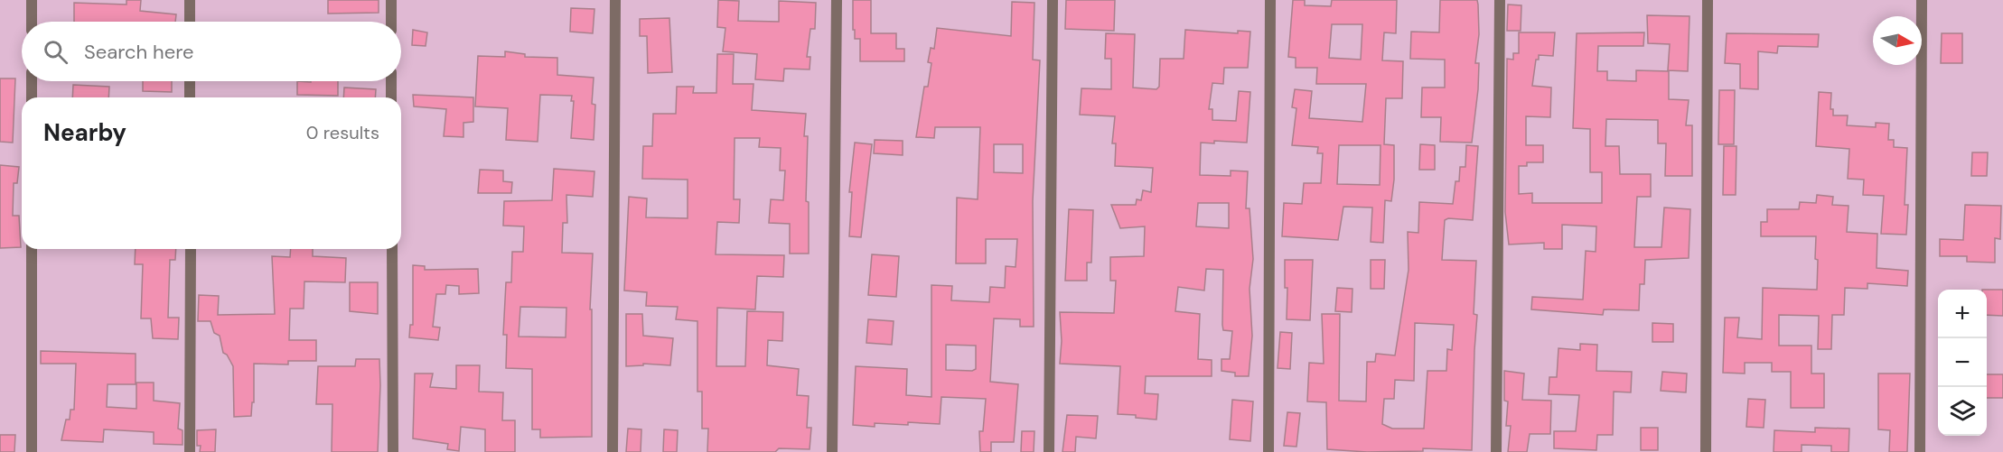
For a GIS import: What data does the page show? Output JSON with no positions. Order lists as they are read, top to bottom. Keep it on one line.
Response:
{"north":"right","page":{"search":"Search here","heading":["Nearby","0 results"],"map_buttons":["+","−"]}}
